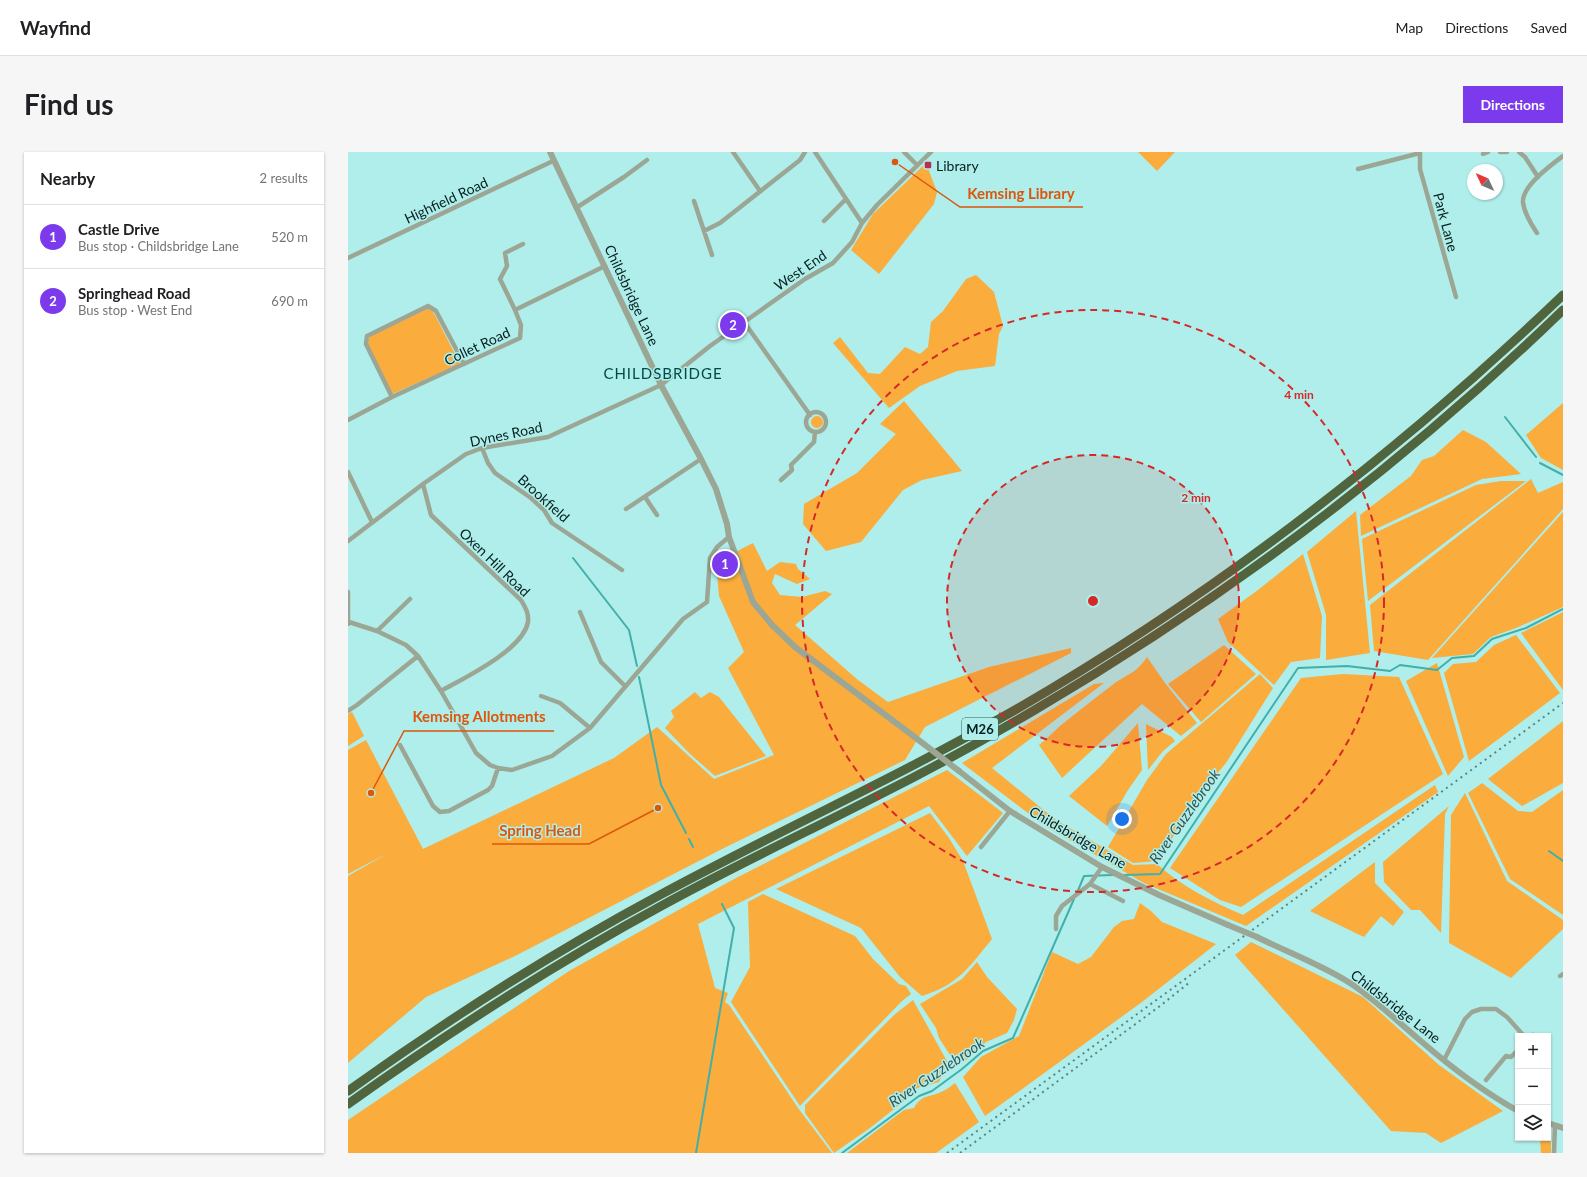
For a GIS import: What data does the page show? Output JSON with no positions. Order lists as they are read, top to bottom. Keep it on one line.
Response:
{"streets":{"highway":["M26"],"street":["Highfield Road","Park Lane","West End","Childsbridge Lane","Collet Road","Dynes Road","Brookfield","Oxen Hill Road"]},"crossings":[["Highfield Road","Childsbridge Lane"],["West End","Childsbridge Lane"],["West End","Dynes Road"],["Childsbridge Lane","Collet Road"],["Childsbridge Lane","Dynes Road"],["Dynes Road","Brookfield"],["Dynes Road","Oxen Hill Road"]],"districts":["CHILDSBRIDGE"],"water":["River Guzzlebrook"],"places":{"other":["Kemsing Library","Kemsing Allotments","Spring Head"],"transit":["Library"]},"north":"top left","page":{"header":"Wayfind","nav":["Map","Directions","Saved"],"buttons":"Directions","title":"Find us","heading":["Nearby","2 results"],"list":[{"mark":"1","name":"Castle Drive","note":"Bus stop · Childsbridge Lane","value":"520 m"},{"mark":"2","name":"Springhead Road","note":"Bus stop · West End","value":"690 m"}],"pins":["2","1"],"map_buttons":["+","−"]},"rings":["4 min","2 min"]}
